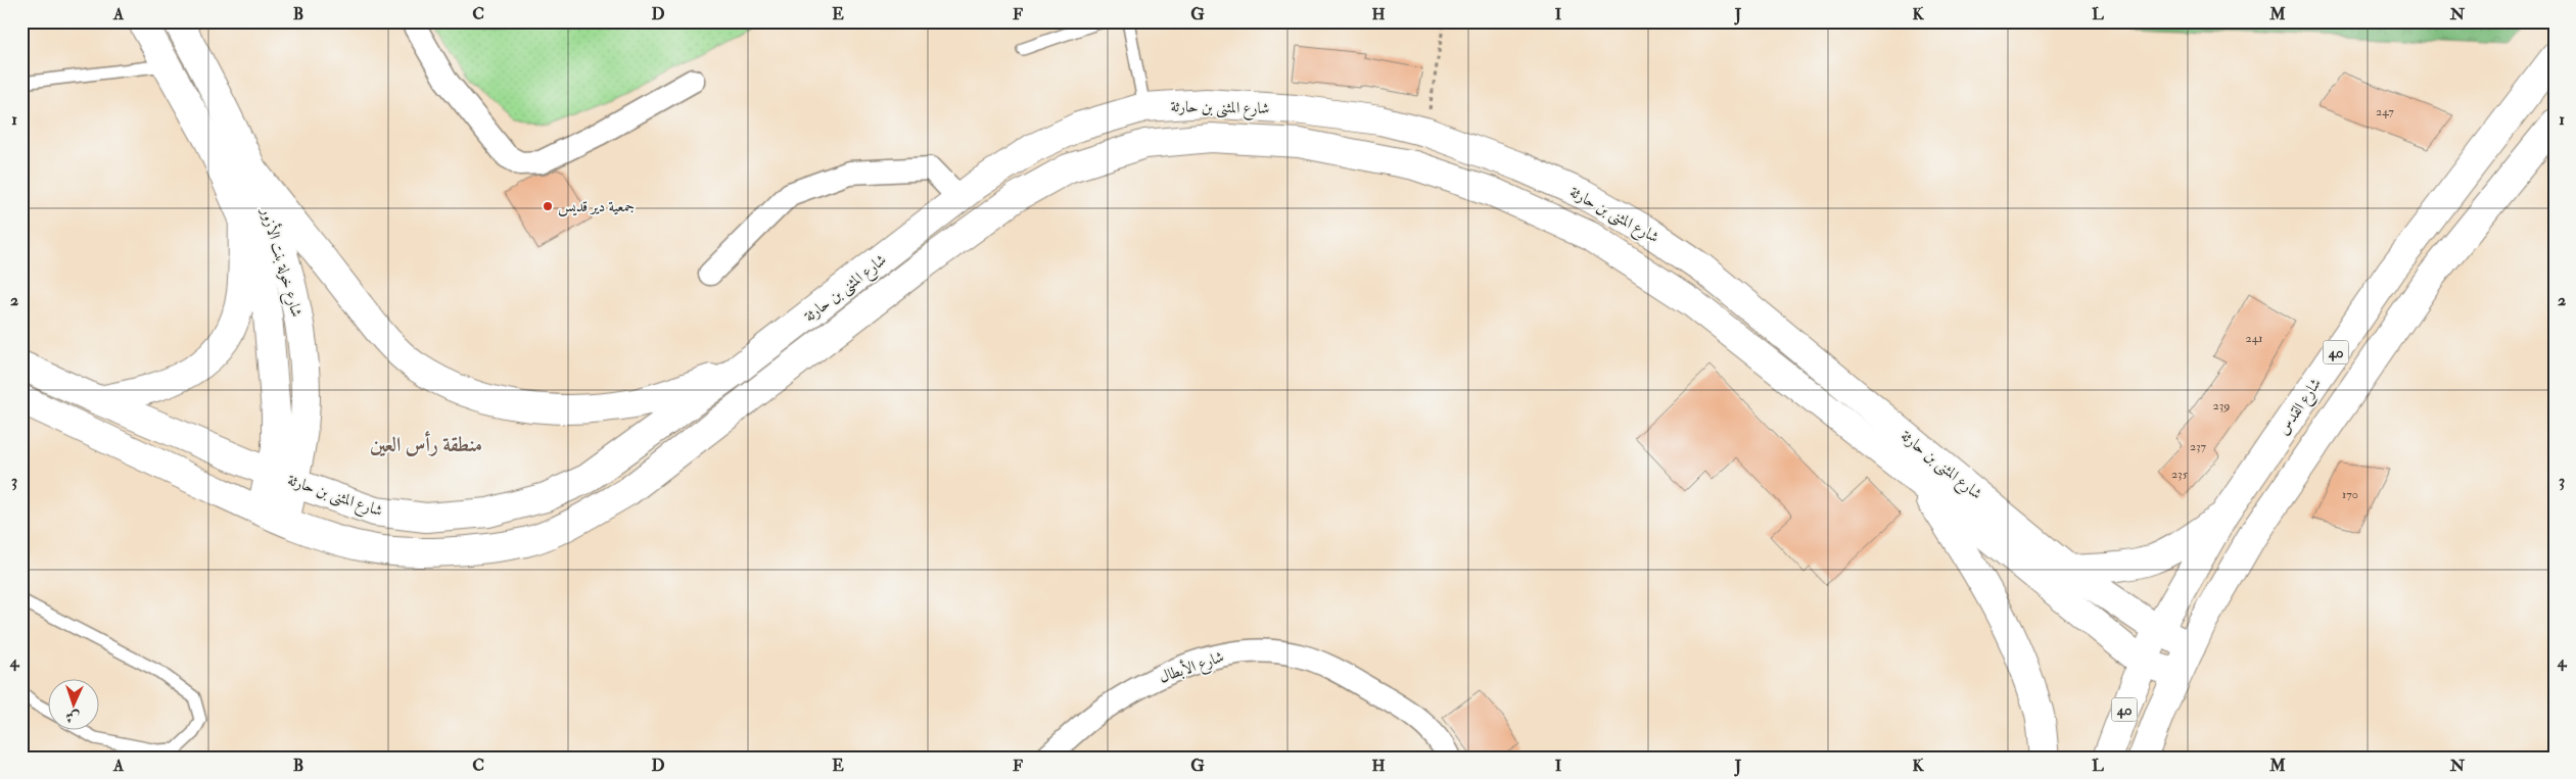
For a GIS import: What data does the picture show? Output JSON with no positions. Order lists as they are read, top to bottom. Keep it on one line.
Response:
{"streets":{"main road":["شارع المثنى بن حارثة","شارع خولة بنت الأزور","40","شارع القدس"],"street":["شارع الأبطال"]},"crossings":[["شارع المثنى بن حارثة","شارع خولة بنت الأزور"],["شارع المثنى بن حارثة","40"],["شارع المثنى بن حارثة","شارع القدس"]],"districts":["منطقة رأس العين"],"places":["جمعية دير قديس"],"house_numbers":["247","241","239","237","235","170"],"north":"bottom","grid":{"columns":["A","B","C","D","E","F","G","H","I","J","K","L","M","N"],"rows":["1","2","3","4"]}}
